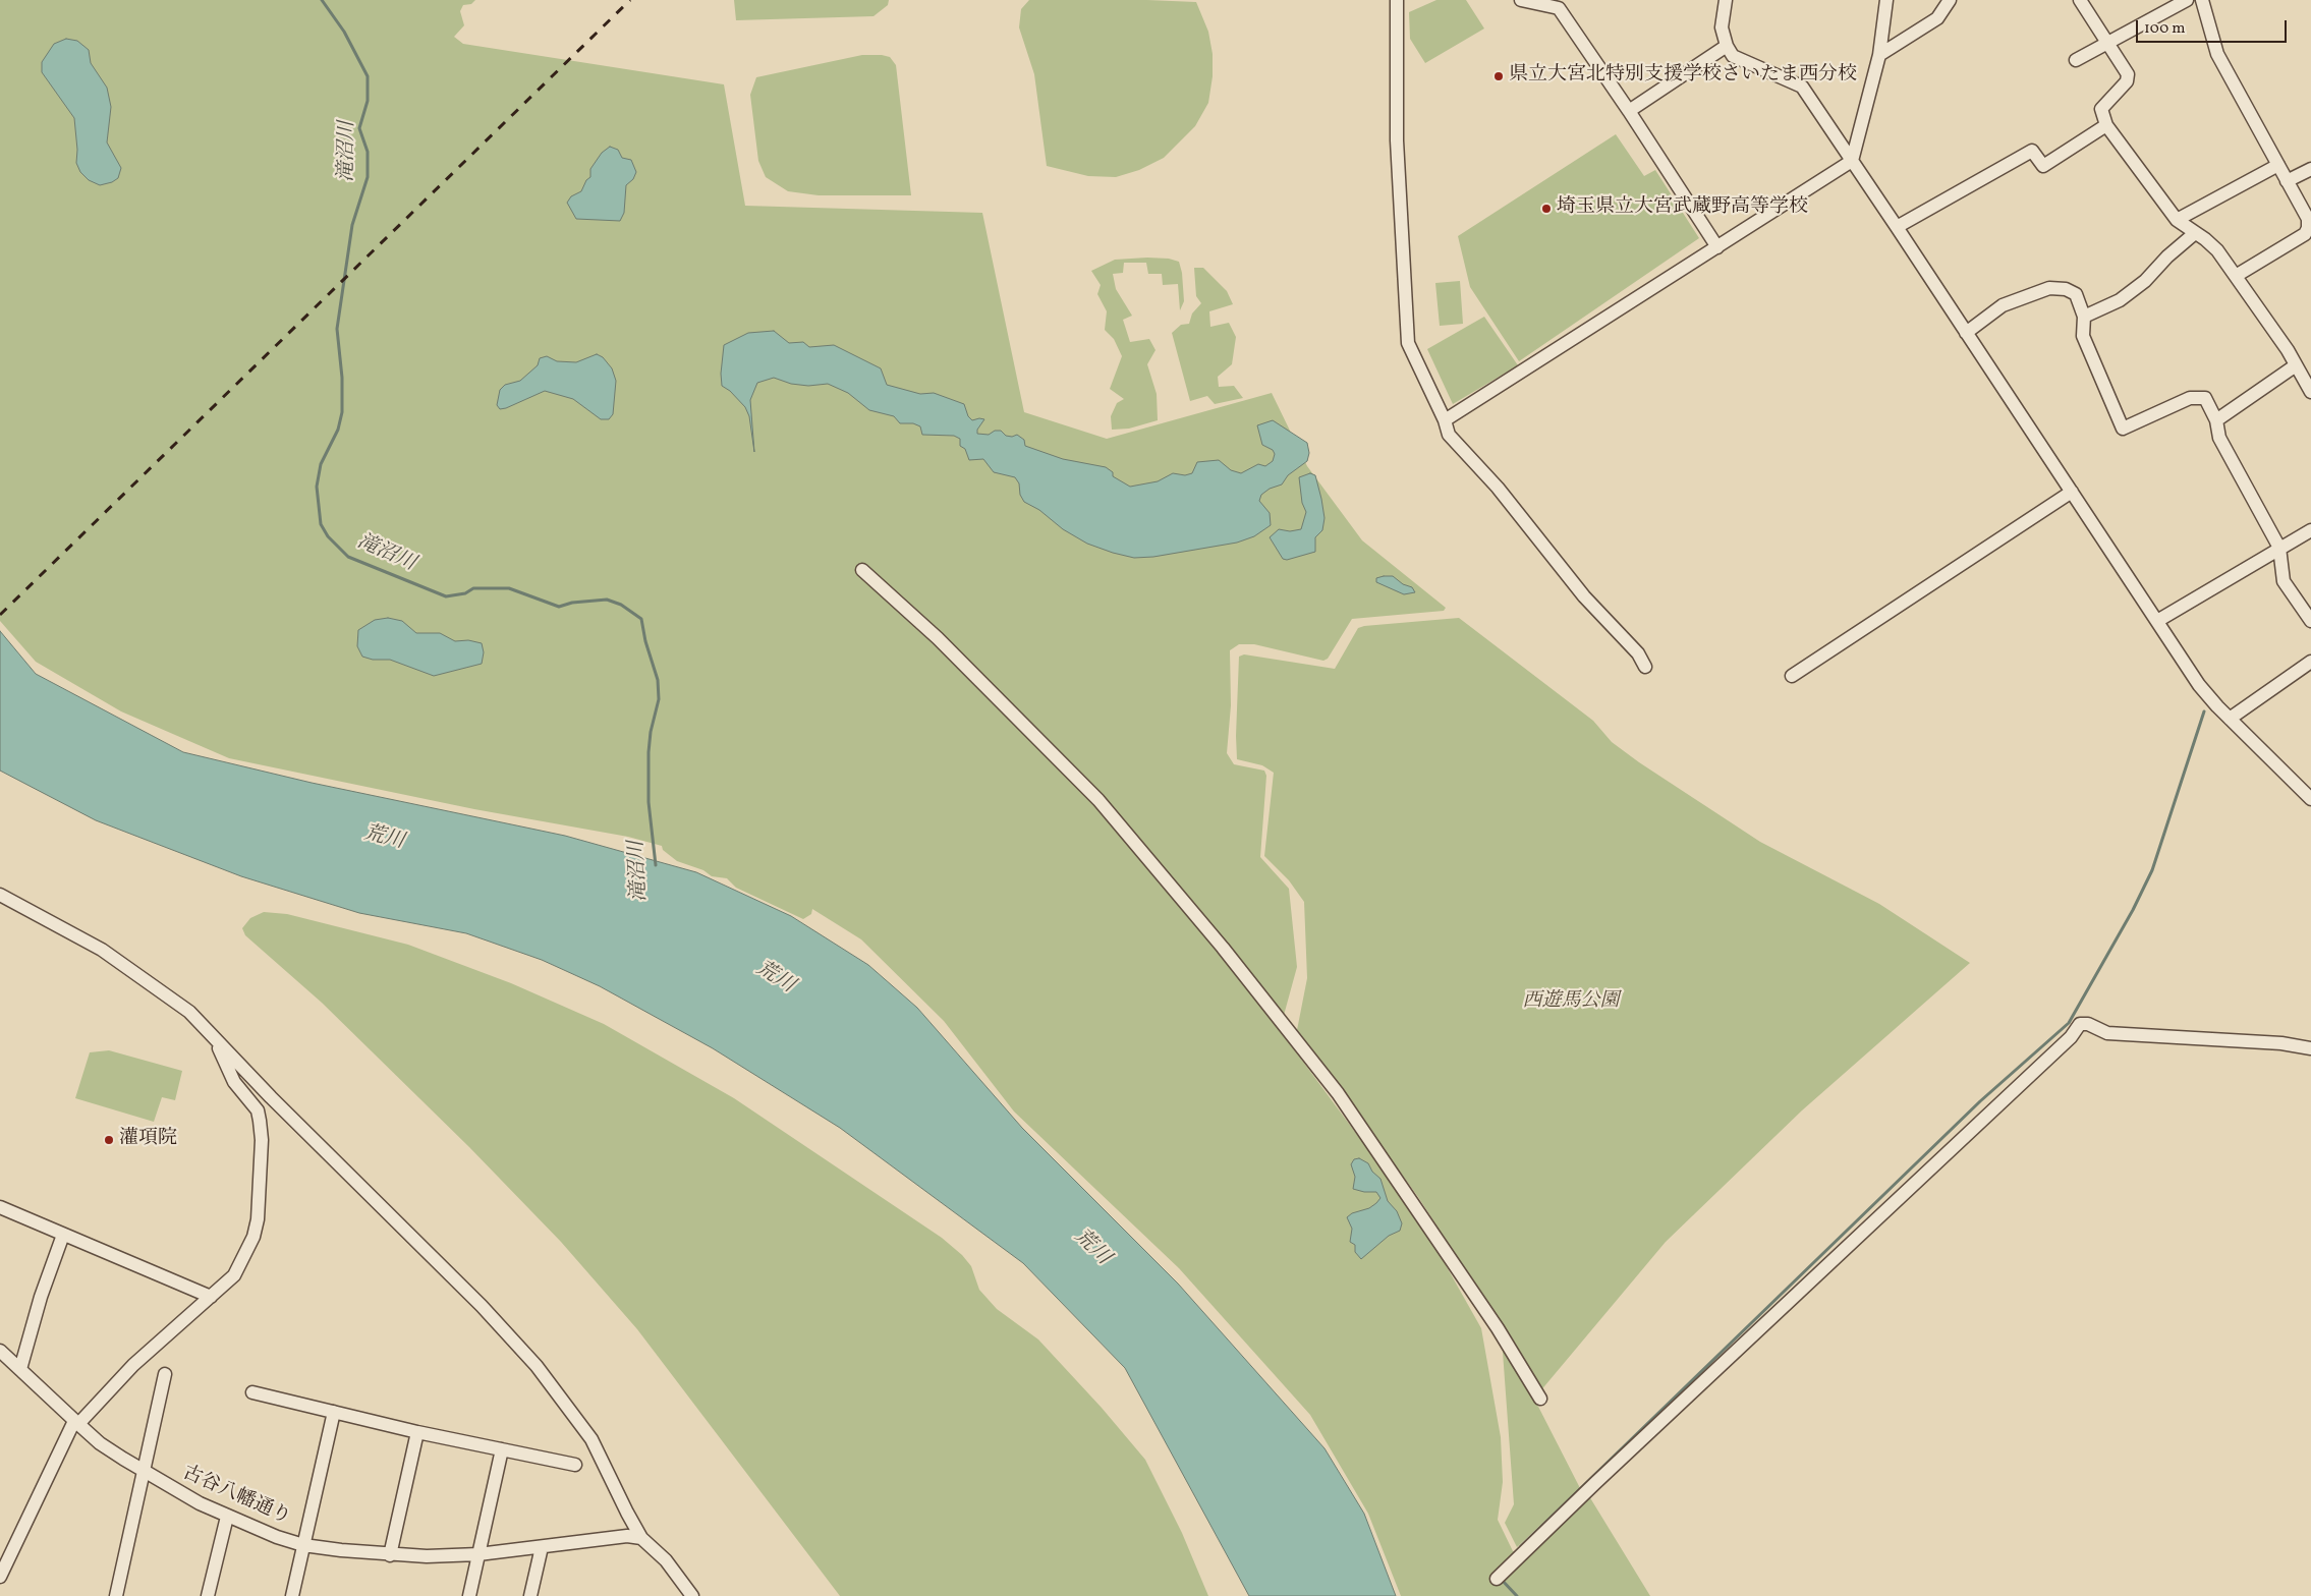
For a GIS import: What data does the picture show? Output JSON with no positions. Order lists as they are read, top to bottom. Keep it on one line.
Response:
{"streets":{"street":["古谷八幡通り"]},"water":["滝沼川","荒川"],"parks":["西遊馬公園"],"places":["県立大宮北特別支援学校さいたま西分校","埼玉県立大宮武蔵野高等学校","灌項院"],"scale_bar":"100 m"}
